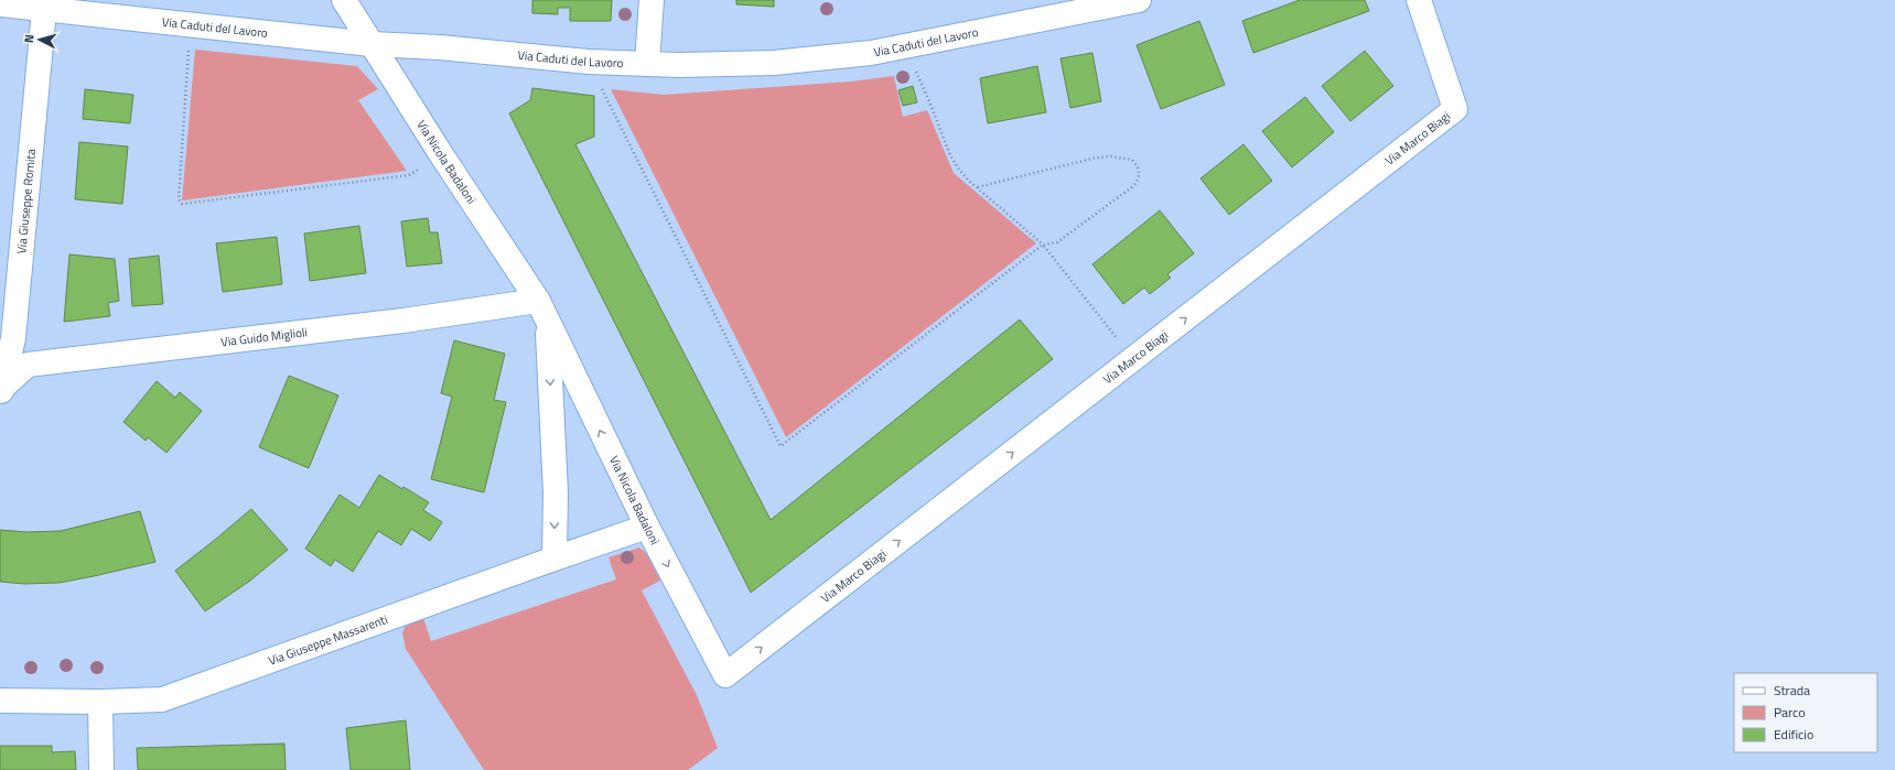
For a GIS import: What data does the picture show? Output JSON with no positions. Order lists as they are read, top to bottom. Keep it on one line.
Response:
{"streets":{"street":["Via Caduti del Lavoro","Via Marco Biagi","Via Nicola Badaloni","Via Giuseppe Romita","Via Guido Miglioli","Via Giuseppe Massarenti"]},"crossings":[["Via Caduti del Lavoro","Via Nicola Badaloni"],["Via Caduti del Lavoro","Via Giuseppe Romita"],["Via Marco Biagi","Via Nicola Badaloni"],["Via Nicola Badaloni","Via Guido Miglioli"],["Via Nicola Badaloni","Via Giuseppe Massarenti"],["Via Giuseppe Romita","Via Guido Miglioli"]],"one_way":["Via Marco Biagi"],"legend":["Strada","Parco","Edificio"],"north":"left"}
